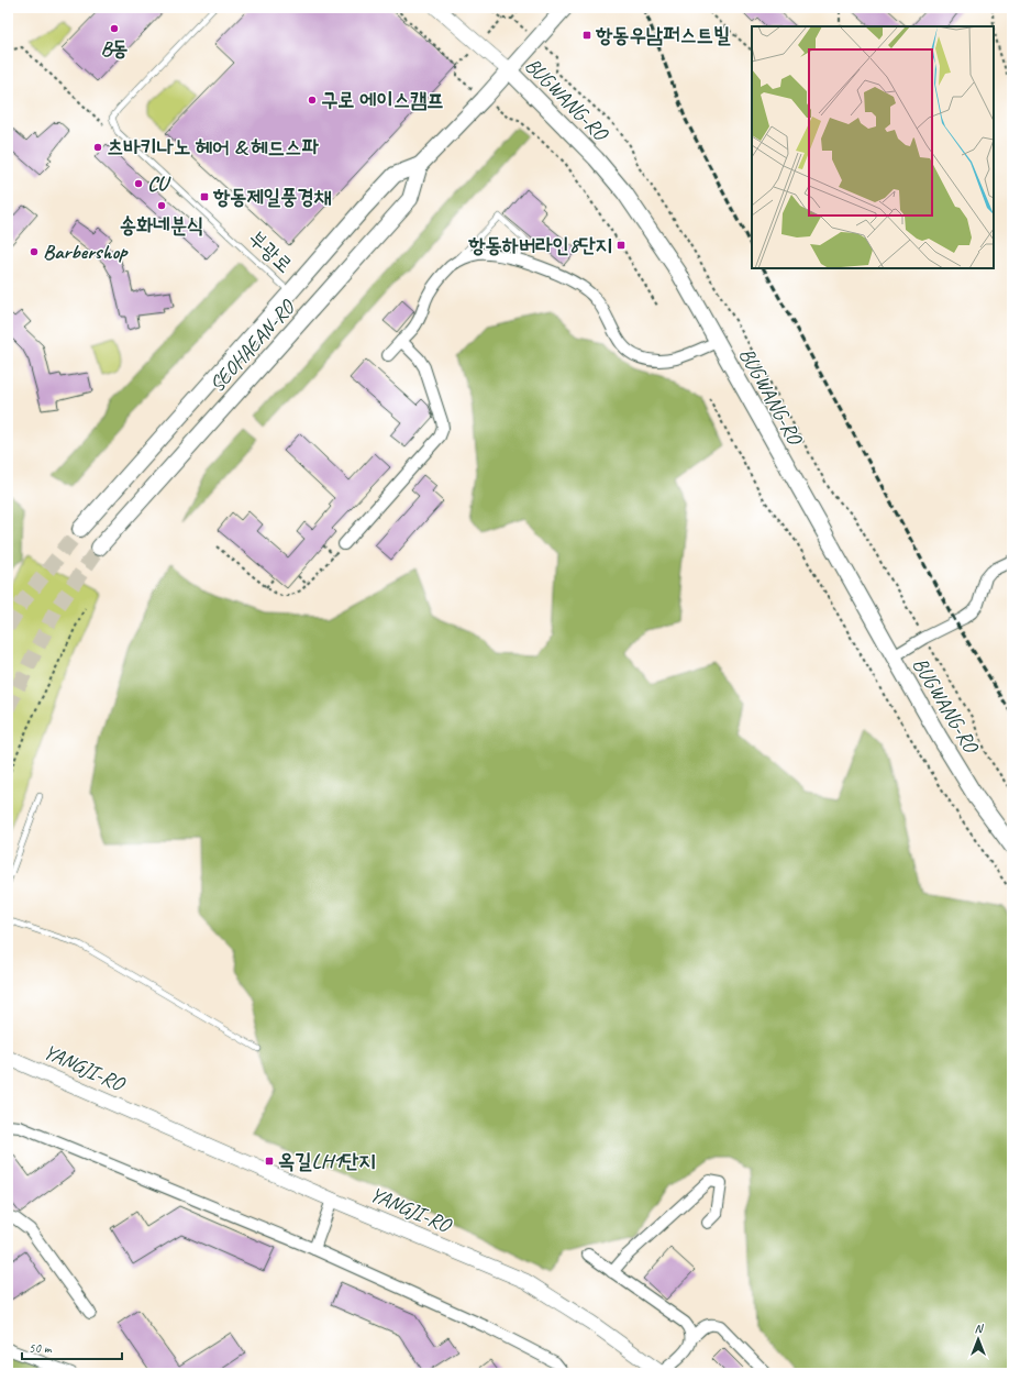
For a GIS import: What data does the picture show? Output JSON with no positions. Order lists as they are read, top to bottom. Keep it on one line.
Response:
{"streets":{"main road":["BUGWANG-RO","SEOHAEAN-RO"],"street":["YANGJI-RO"],"lane":["부광로"]},"crossings":[["BUGWANG-RO","SEOHAEAN-RO"],["부광로","SEOHAEAN-RO"]],"places":{"other":["B동","구로 에이스캠프","츠바키나노 헤어 & 헤드스파","CU","송화네분식","Barbershop"],"transit":["항동우남퍼스트빌","항동제일풍경채","항동하버라인8단지","옥길LH1단지"]},"scale_bar":"50 m","north":"top"}
